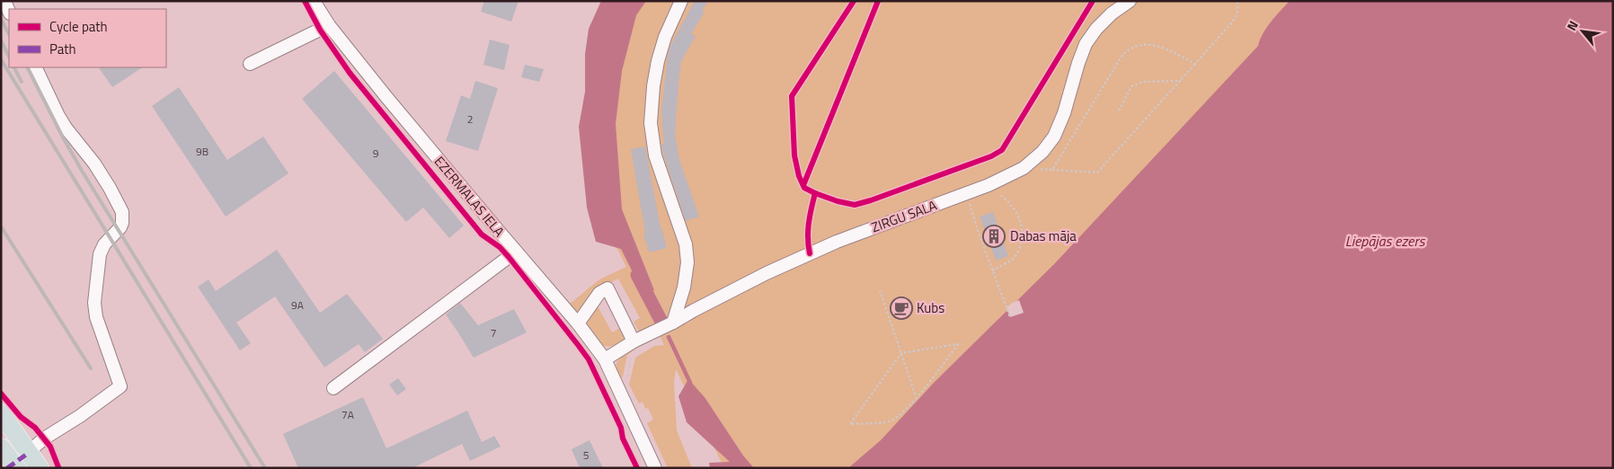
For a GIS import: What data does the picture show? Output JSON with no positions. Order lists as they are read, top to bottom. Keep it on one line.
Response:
{"streets":{"street":["EZERMALAS IELA","ZIRGU SALA"]},"crossings":[["EZERMALAS IELA","ZIRGU SALA"]],"water":["Liepājas ezers"],"places":{"building":["Dabas māja"],"cafe":["Kubs"]},"house_numbers":["2","9B","9","9A","7","7A","5"],"legend":["Cycle path","Path"],"north":"top left"}
